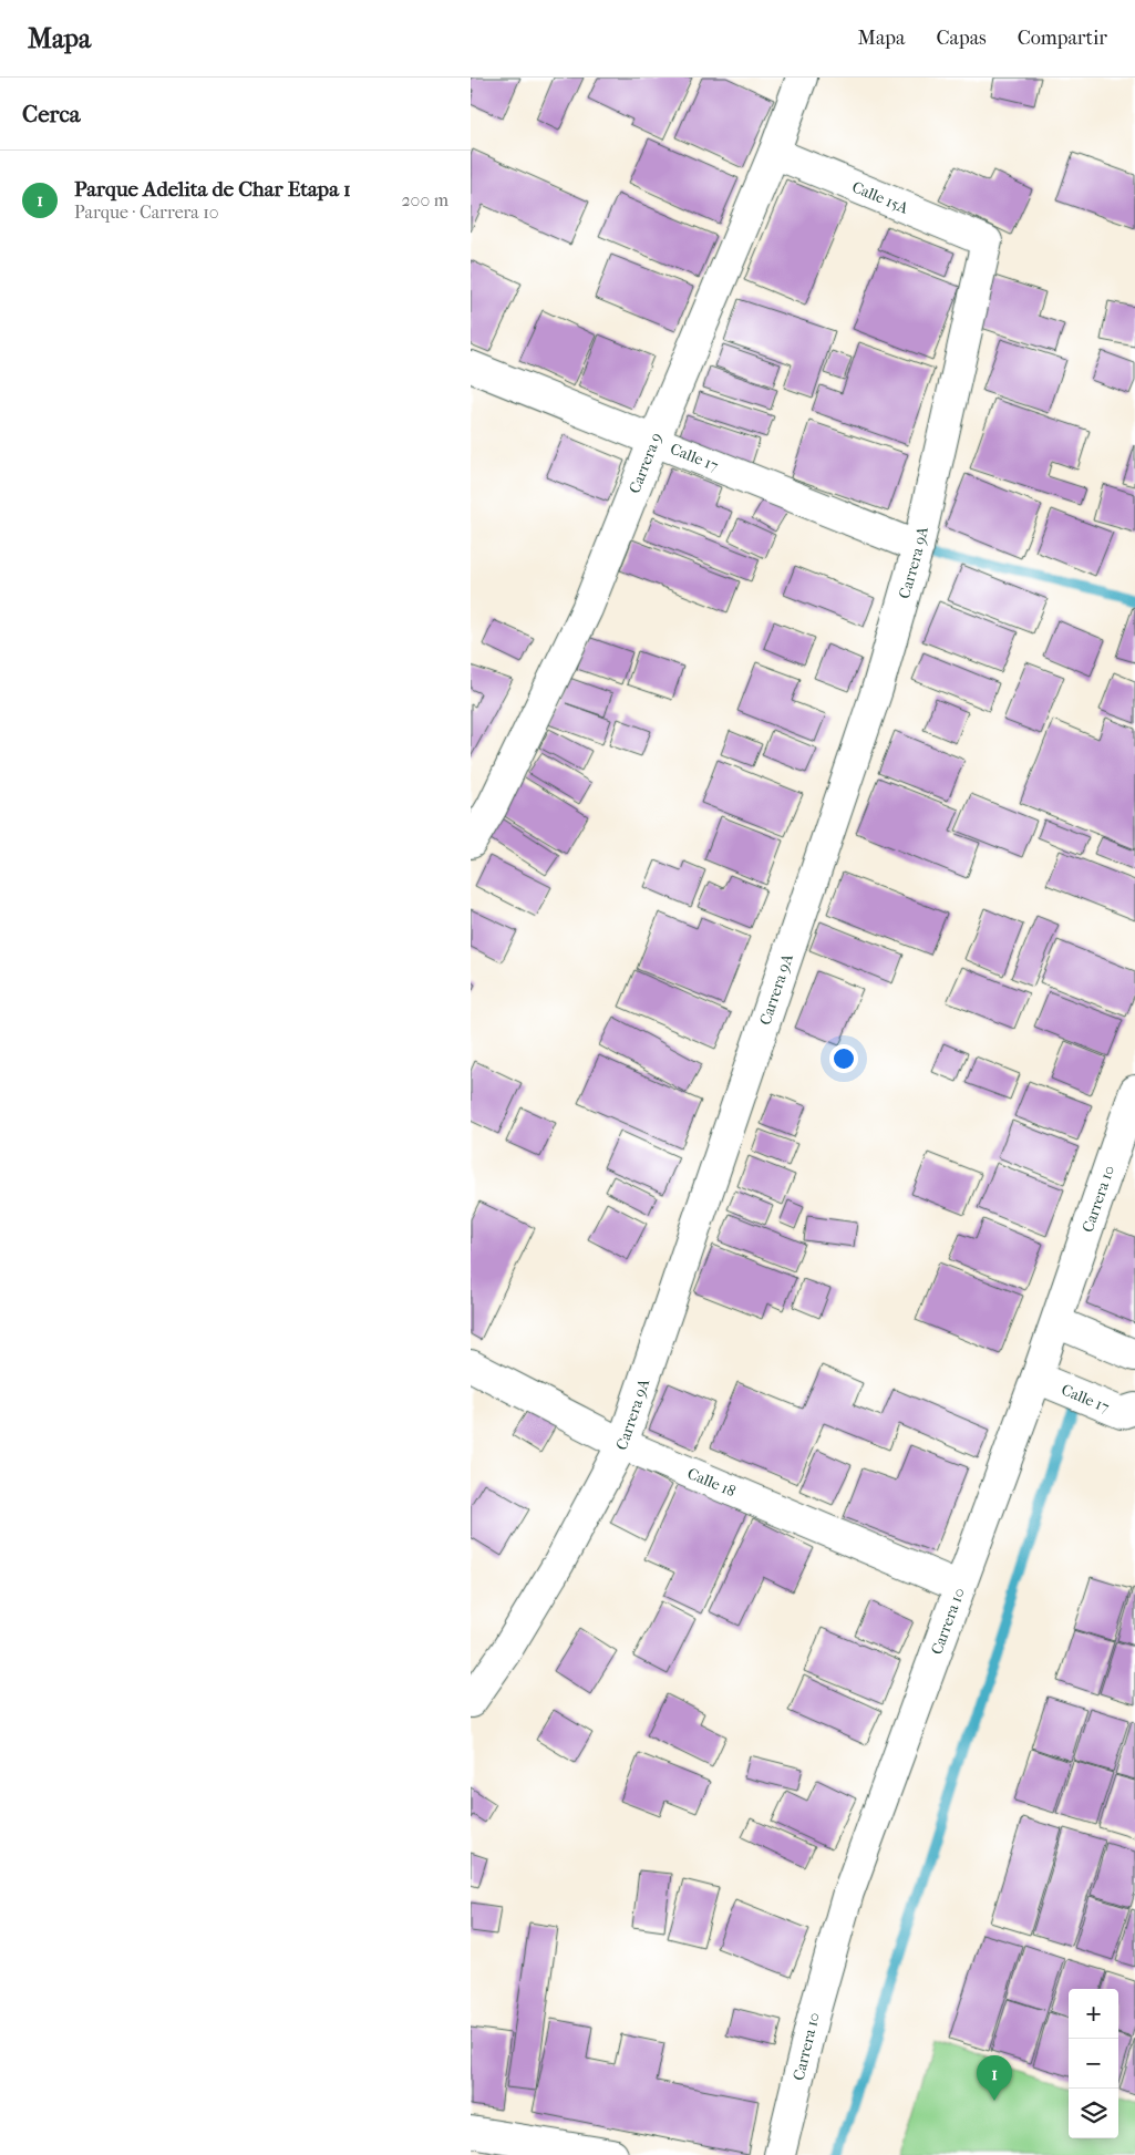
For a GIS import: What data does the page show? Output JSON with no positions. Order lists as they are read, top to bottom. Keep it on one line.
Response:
{"streets":{"street":["Calle 15A","Calle 17","Carrera 9","Carrera 9A","Carrera 10","Calle 18"]},"crossings":[["Calle 15A","Carrera 9"],["Calle 15A","Carrera 9A"],["Calle 17","Carrera 9"],["Calle 17","Carrera 9A"],["Calle 17","Carrera 10"],["Carrera 9A","Calle 18"],["Carrera 10","Calle 18"]],"page":{"header":"Mapa","nav":["Mapa","Capas","Compartir"],"heading":"Cerca","list":[{"mark":"1","name":"Parque Adelita de Char Etapa 1","note":"Parque · Carrera 10","value":"200 m"}],"map_buttons":["+","−"],"pins":"1"}}
